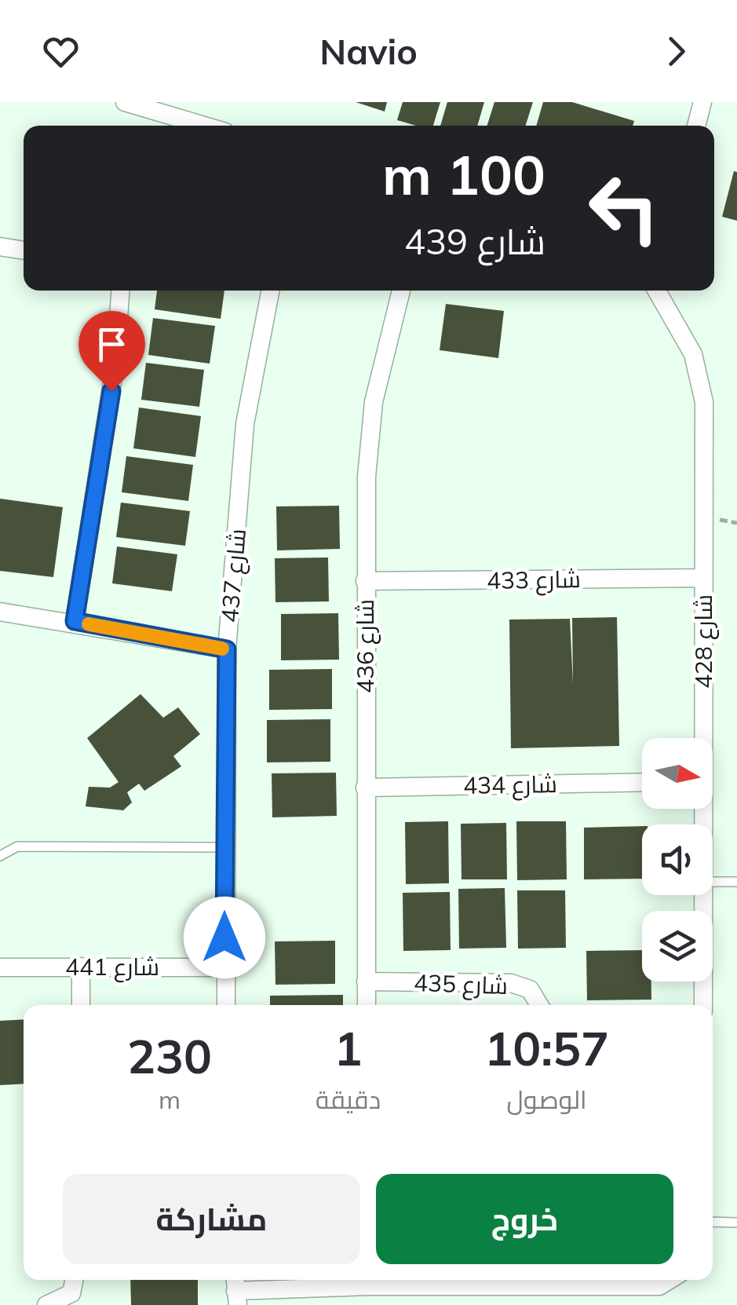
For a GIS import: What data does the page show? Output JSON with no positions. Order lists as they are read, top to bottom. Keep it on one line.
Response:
{"streets":{"street":["شارع 437","شارع 433","شارع 428","شارع 436","شارع 434","شارع 441","شارع 435"]},"crossings":[["شارع 437","شارع 441"],["شارع 433","شارع 428"],["شارع 433","شارع 436"],["شارع 436","شارع 434"],["شارع 436","شارع 435"]],"north":"right","page":{"header":"Navio","turn":["100 m","شارع 439"],"eta":["10:57","الوصول","1","دقيقة","230","m"],"buttons":["خروج","مشاركة"]}}
